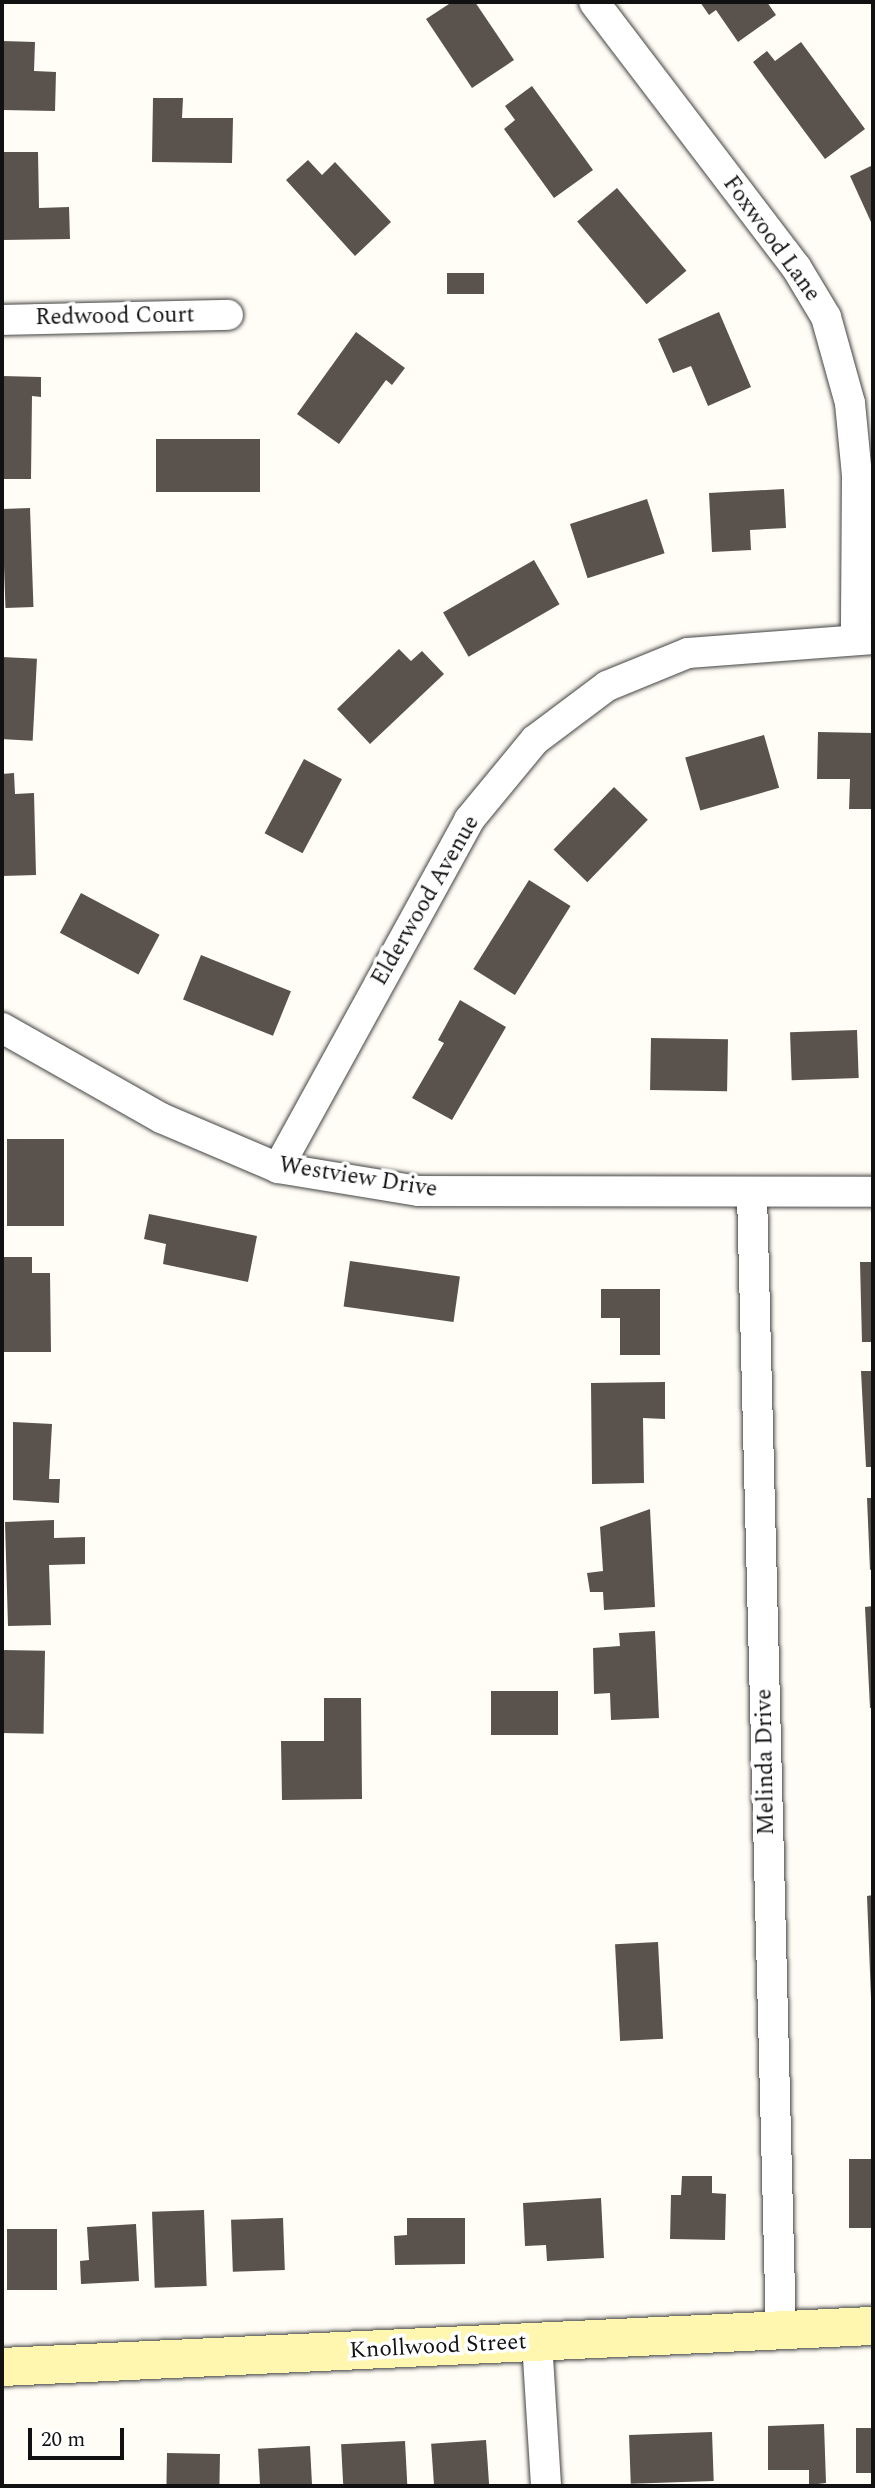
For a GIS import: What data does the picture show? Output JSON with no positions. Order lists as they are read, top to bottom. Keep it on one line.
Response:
{"streets":{"main road":["Knollwood Street"],"street":["Foxwood Lane","Redwood Court","Elderwood Avenue","Westview Drive","Melinda Drive"]},"crossings":[["Foxwood Lane","Elderwood Avenue"],["Elderwood Avenue","Westview Drive"],["Westview Drive","Melinda Drive"],["Melinda Drive","Knollwood Street"]],"scale_bar":"20 m"}
